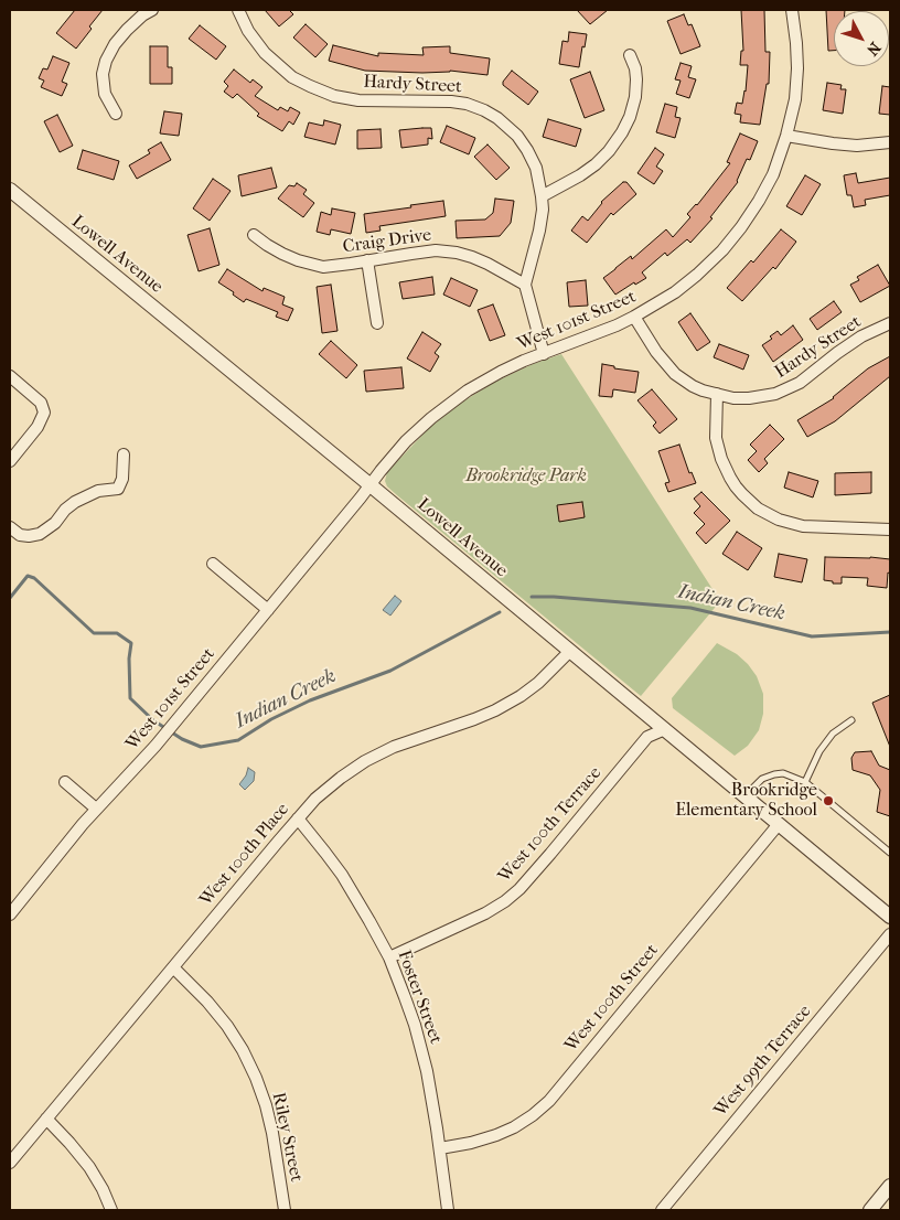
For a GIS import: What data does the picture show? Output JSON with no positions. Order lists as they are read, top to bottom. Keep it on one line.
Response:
{"streets":{"street":["Hardy Street","Craig Drive","Lowell Avenue","West 101st Street","West 100th Terrace","West 100th Place","Foster Street","West 100th Street","West 99th Terrace","Riley Street"]},"crossings":[["Hardy Street","Craig Drive"],["Hardy Street","West 101st Street"],["Lowell Avenue","West 101st Street"],["Lowell Avenue","West 100th Terrace"],["Lowell Avenue","West 100th Place"],["Lowell Avenue","West 100th Street"],["West 100th Terrace","Foster Street"],["West 100th Place","Foster Street"],["West 100th Place","Riley Street"],["Foster Street","West 100th Street"]],"water":["Indian Creek"],"parks":["Brookridge Park"],"places":["Brookridge Elementary School"],"north":"bottom right"}
